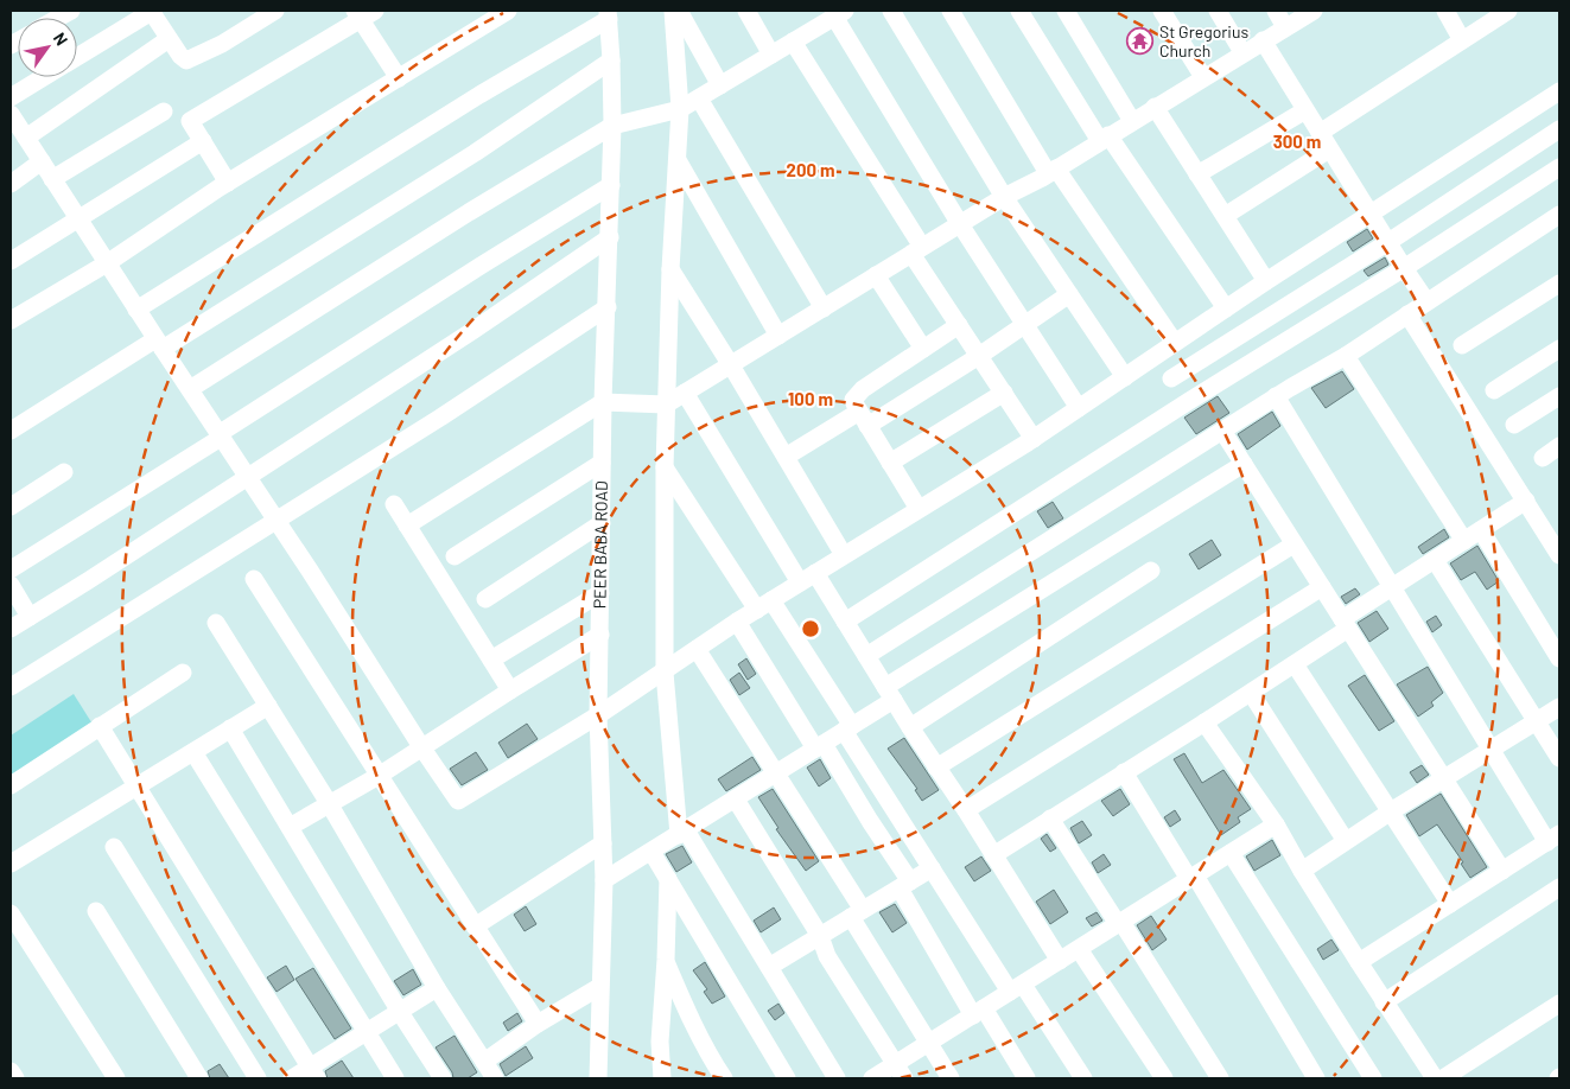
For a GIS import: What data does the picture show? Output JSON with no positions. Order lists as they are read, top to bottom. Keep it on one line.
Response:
{"streets":{"street":["PEER BABA ROAD"]},"places":{"temple":["St Gregorius Church"]},"north":"top right","rings":["300 m","200 m","100 m"]}
